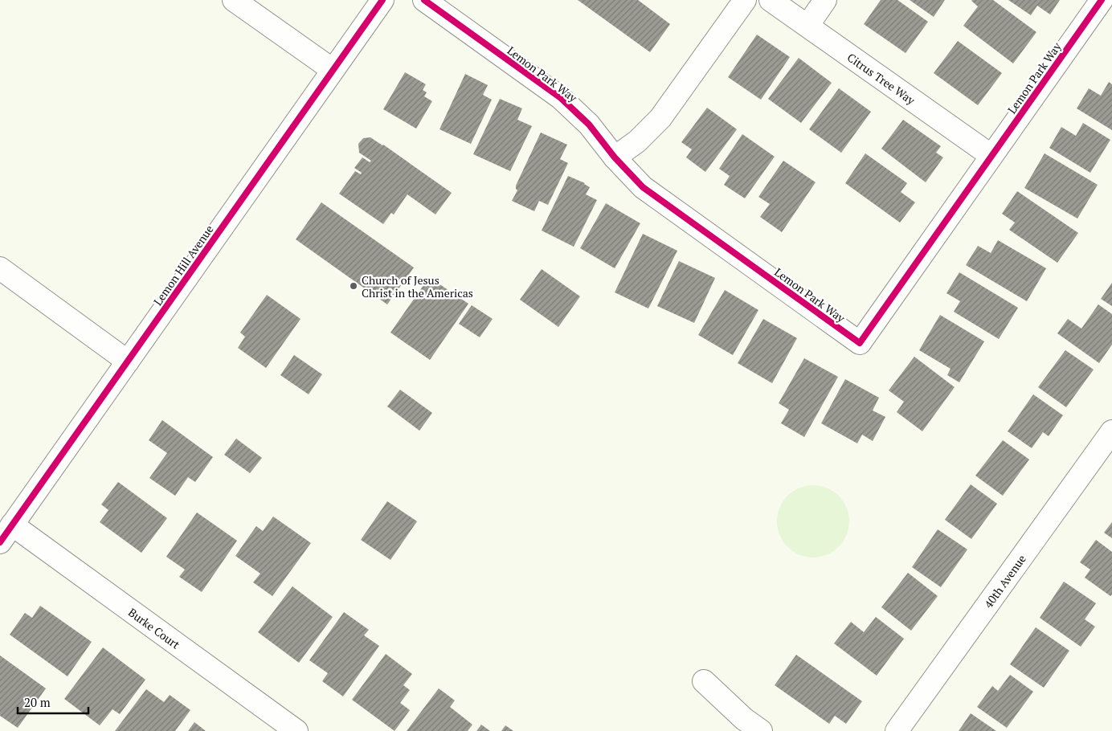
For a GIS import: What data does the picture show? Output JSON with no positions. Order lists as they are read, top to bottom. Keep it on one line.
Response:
{"streets":{"street":["Lemon Park Way","Citrus Tree Way","Lemon Hill Avenue","40th Avenue","Burke Court"]},"crossings":[["Lemon Park Way","Citrus Tree Way"],["Lemon Hill Avenue","Burke Court"]],"places":["Church of Jesus Christ in the Americas"],"scale_bar":"20 m"}
